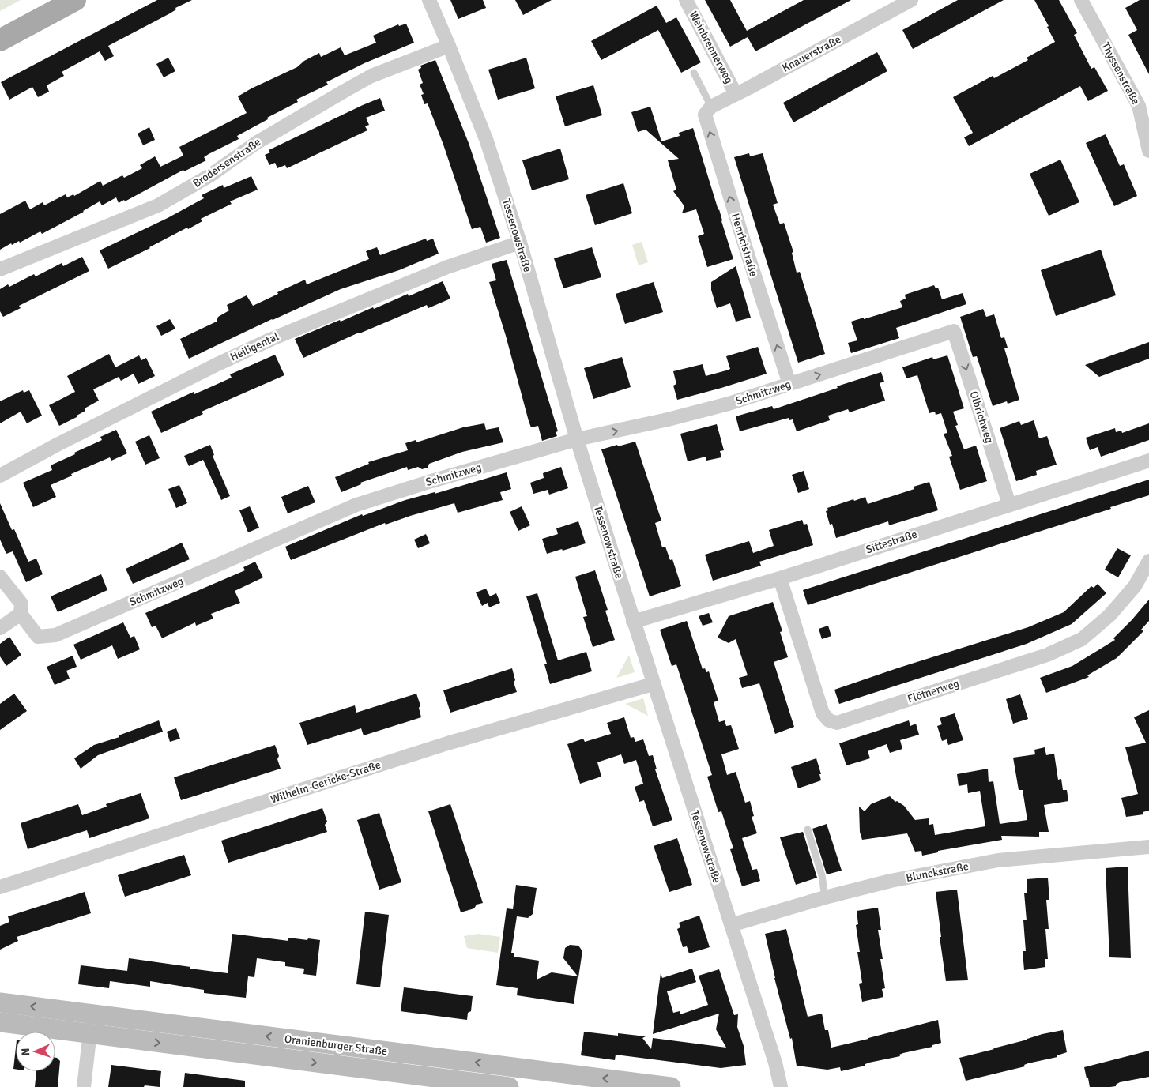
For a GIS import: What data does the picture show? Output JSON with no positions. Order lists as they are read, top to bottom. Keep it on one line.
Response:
{"streets":{"main road":["Oranienburger Straße"],"street":["Weinbrennerweg","Knauerstraße","Thyssenstraße","Brodersenstraße","Tessenowstraße","Henricistraße","Heiligental","Schmitzweg","Olbrichweg","Sittestraße","Flötnerweg","Wilhelm-Gericke-Straße","Blunckstraße"]},"crossings":[["Weinbrennerweg","Knauerstraße"],["Knauerstraße","Henricistraße"],["Brodersenstraße","Tessenowstraße"],["Tessenowstraße","Heiligental"],["Tessenowstraße","Schmitzweg"],["Tessenowstraße","Sittestraße"],["Tessenowstraße","Wilhelm-Gericke-Straße"],["Tessenowstraße","Blunckstraße"],["Henricistraße","Schmitzweg"],["Schmitzweg","Olbrichweg"],["Olbrichweg","Sittestraße"],["Sittestraße","Flötnerweg"]],"one_way":["Henricistraße","Schmitzweg","Olbrichweg"],"north":"left"}
